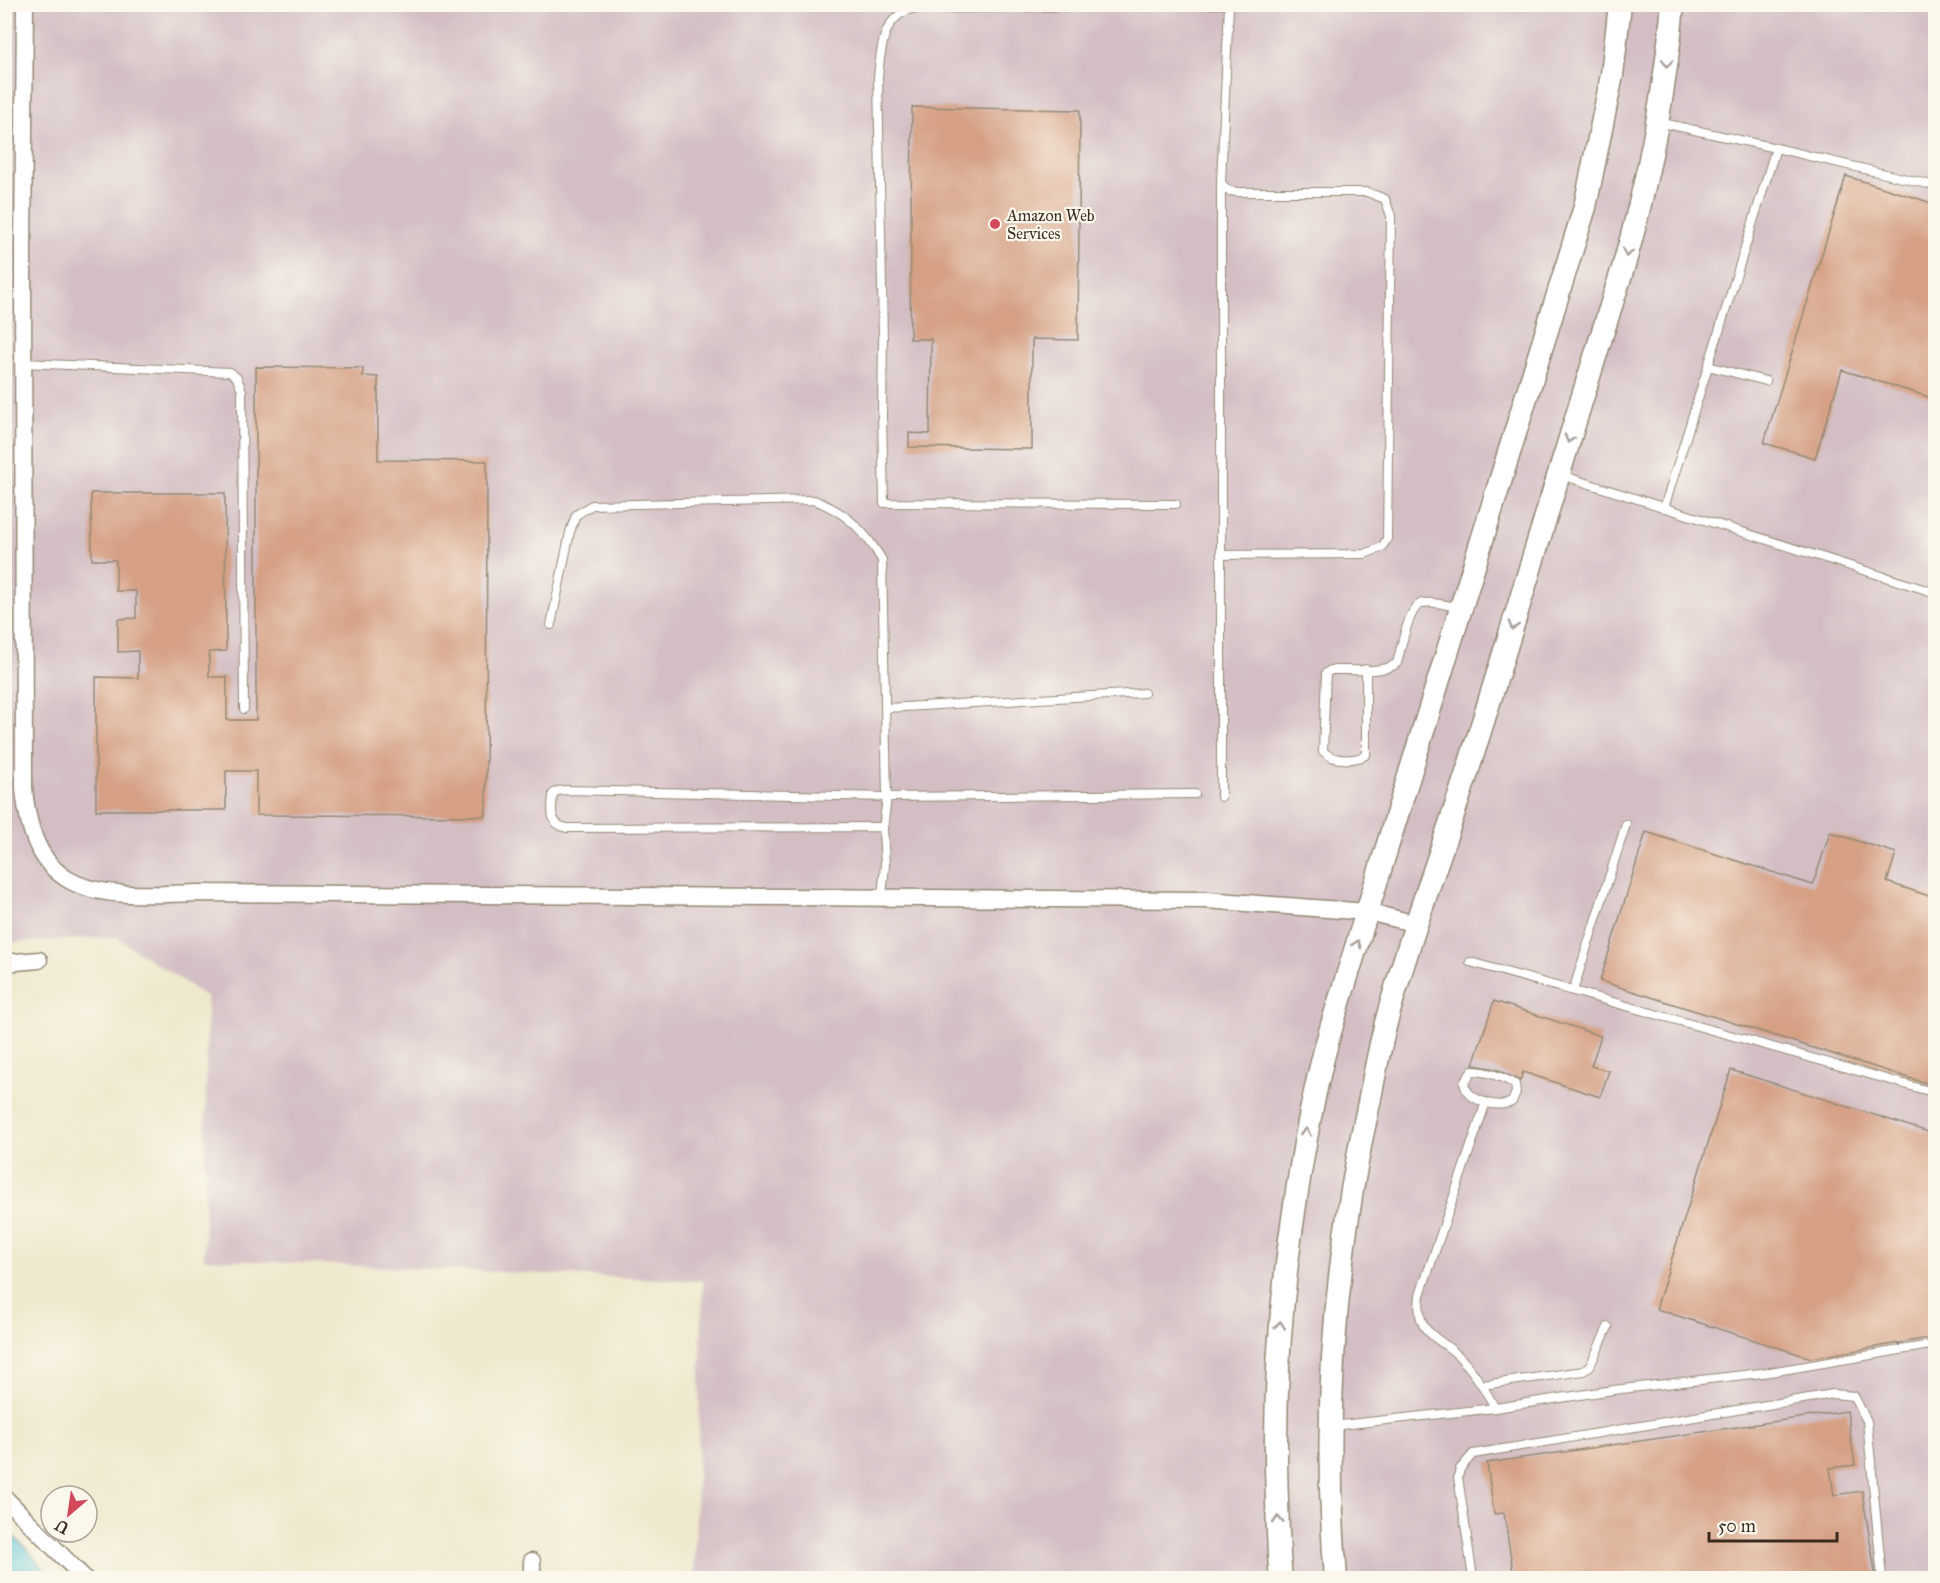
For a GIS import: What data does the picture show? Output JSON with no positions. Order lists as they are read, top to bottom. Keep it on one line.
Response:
{"places":["Amazon Web Services"],"scale_bar":"50 m","north":"bottom left"}
